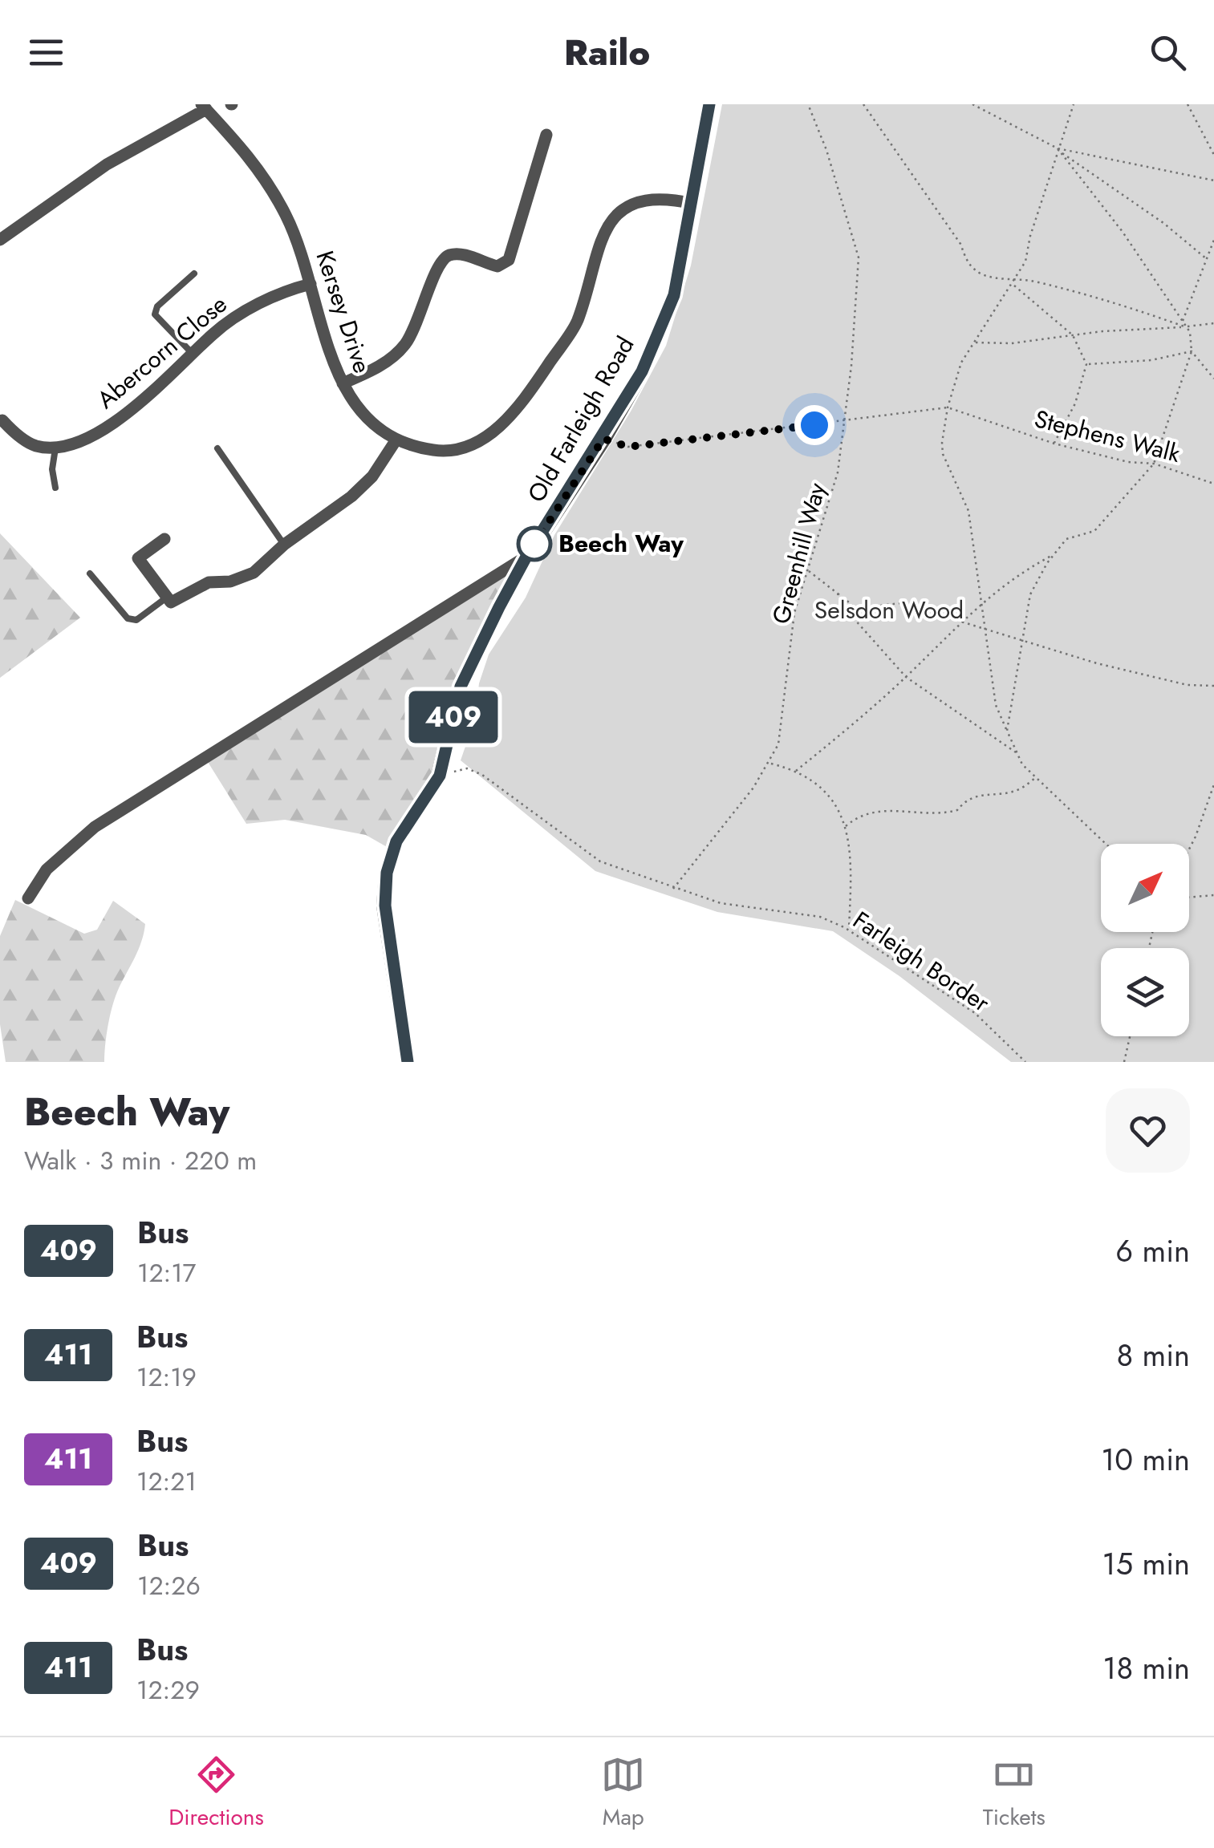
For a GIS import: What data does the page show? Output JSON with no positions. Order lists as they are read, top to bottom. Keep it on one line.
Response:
{"streets":{"street":["Kersey Drive","Abercorn Close","Old Farleigh Road"],"path":["Stephens Walk","Greenhill Way","Farleigh Border"]},"crossings":[["Kersey Drive","Abercorn Close"],["Kersey Drive","Old Farleigh Road"],["Old Farleigh Road","Farleigh Border"],["Greenhill Way","Farleigh Border"]],"parks":["Selsdon Wood"],"places":["Beech Way"],"lines":["bus line 409"],"north":"top right","page":{"header":"Railo","on_map":"409","heading":["Beech Way","Walk · 3 min · 220 m"],"list":[{"mark":"409","name":"Bus","note":"12:17","value":"6 min"},{"mark":"411","name":"Bus","note":"12:19","value":"8 min"},{"mark":"411","name":"Bus","note":"12:21","value":"10 min"},{"mark":"409","name":"Bus","note":"12:26","value":"15 min"},{"mark":"411","name":"Bus","note":"12:29","value":"18 min"}],"tabs":["Directions","Map","Tickets"]}}
